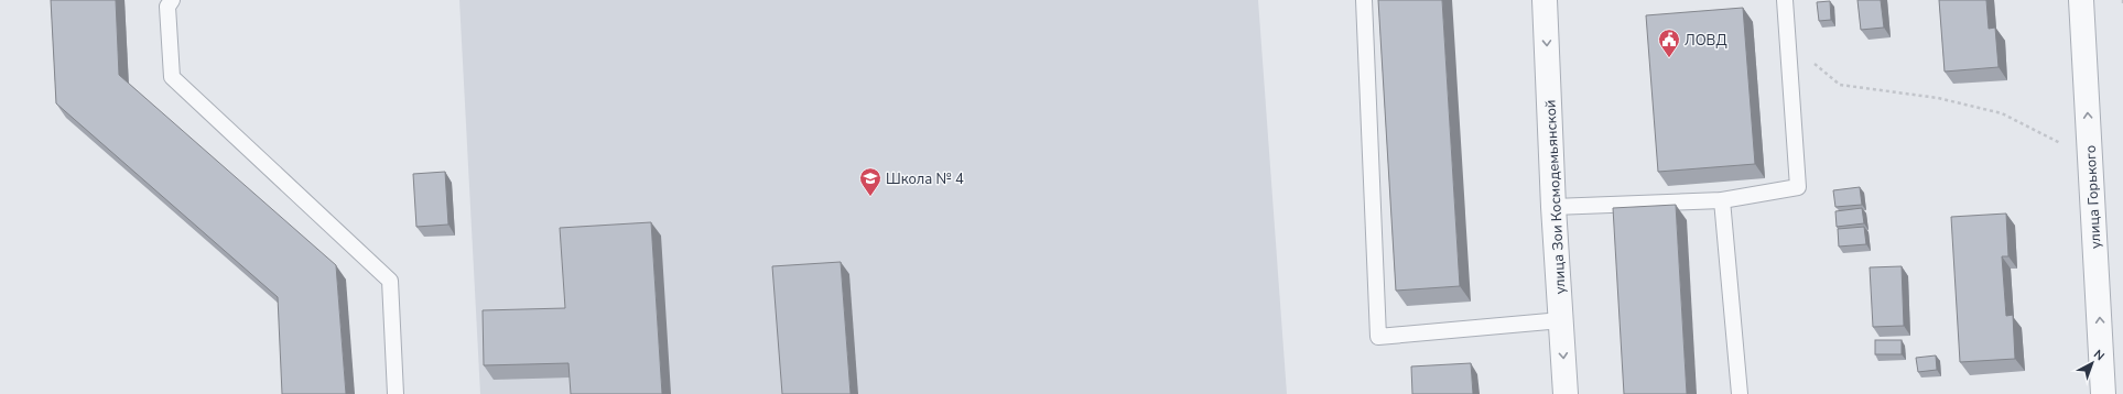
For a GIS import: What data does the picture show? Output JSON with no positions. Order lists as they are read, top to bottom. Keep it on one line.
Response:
{"streets":{"street":["улица Зои Космодемьянской","улица Горького"]},"one_way":["улица Зои Космодемьянской","улица Горького"],"places":{"public building":["ЛОВД"],"school or university":["Школа № 4"]},"north":"top right"}
